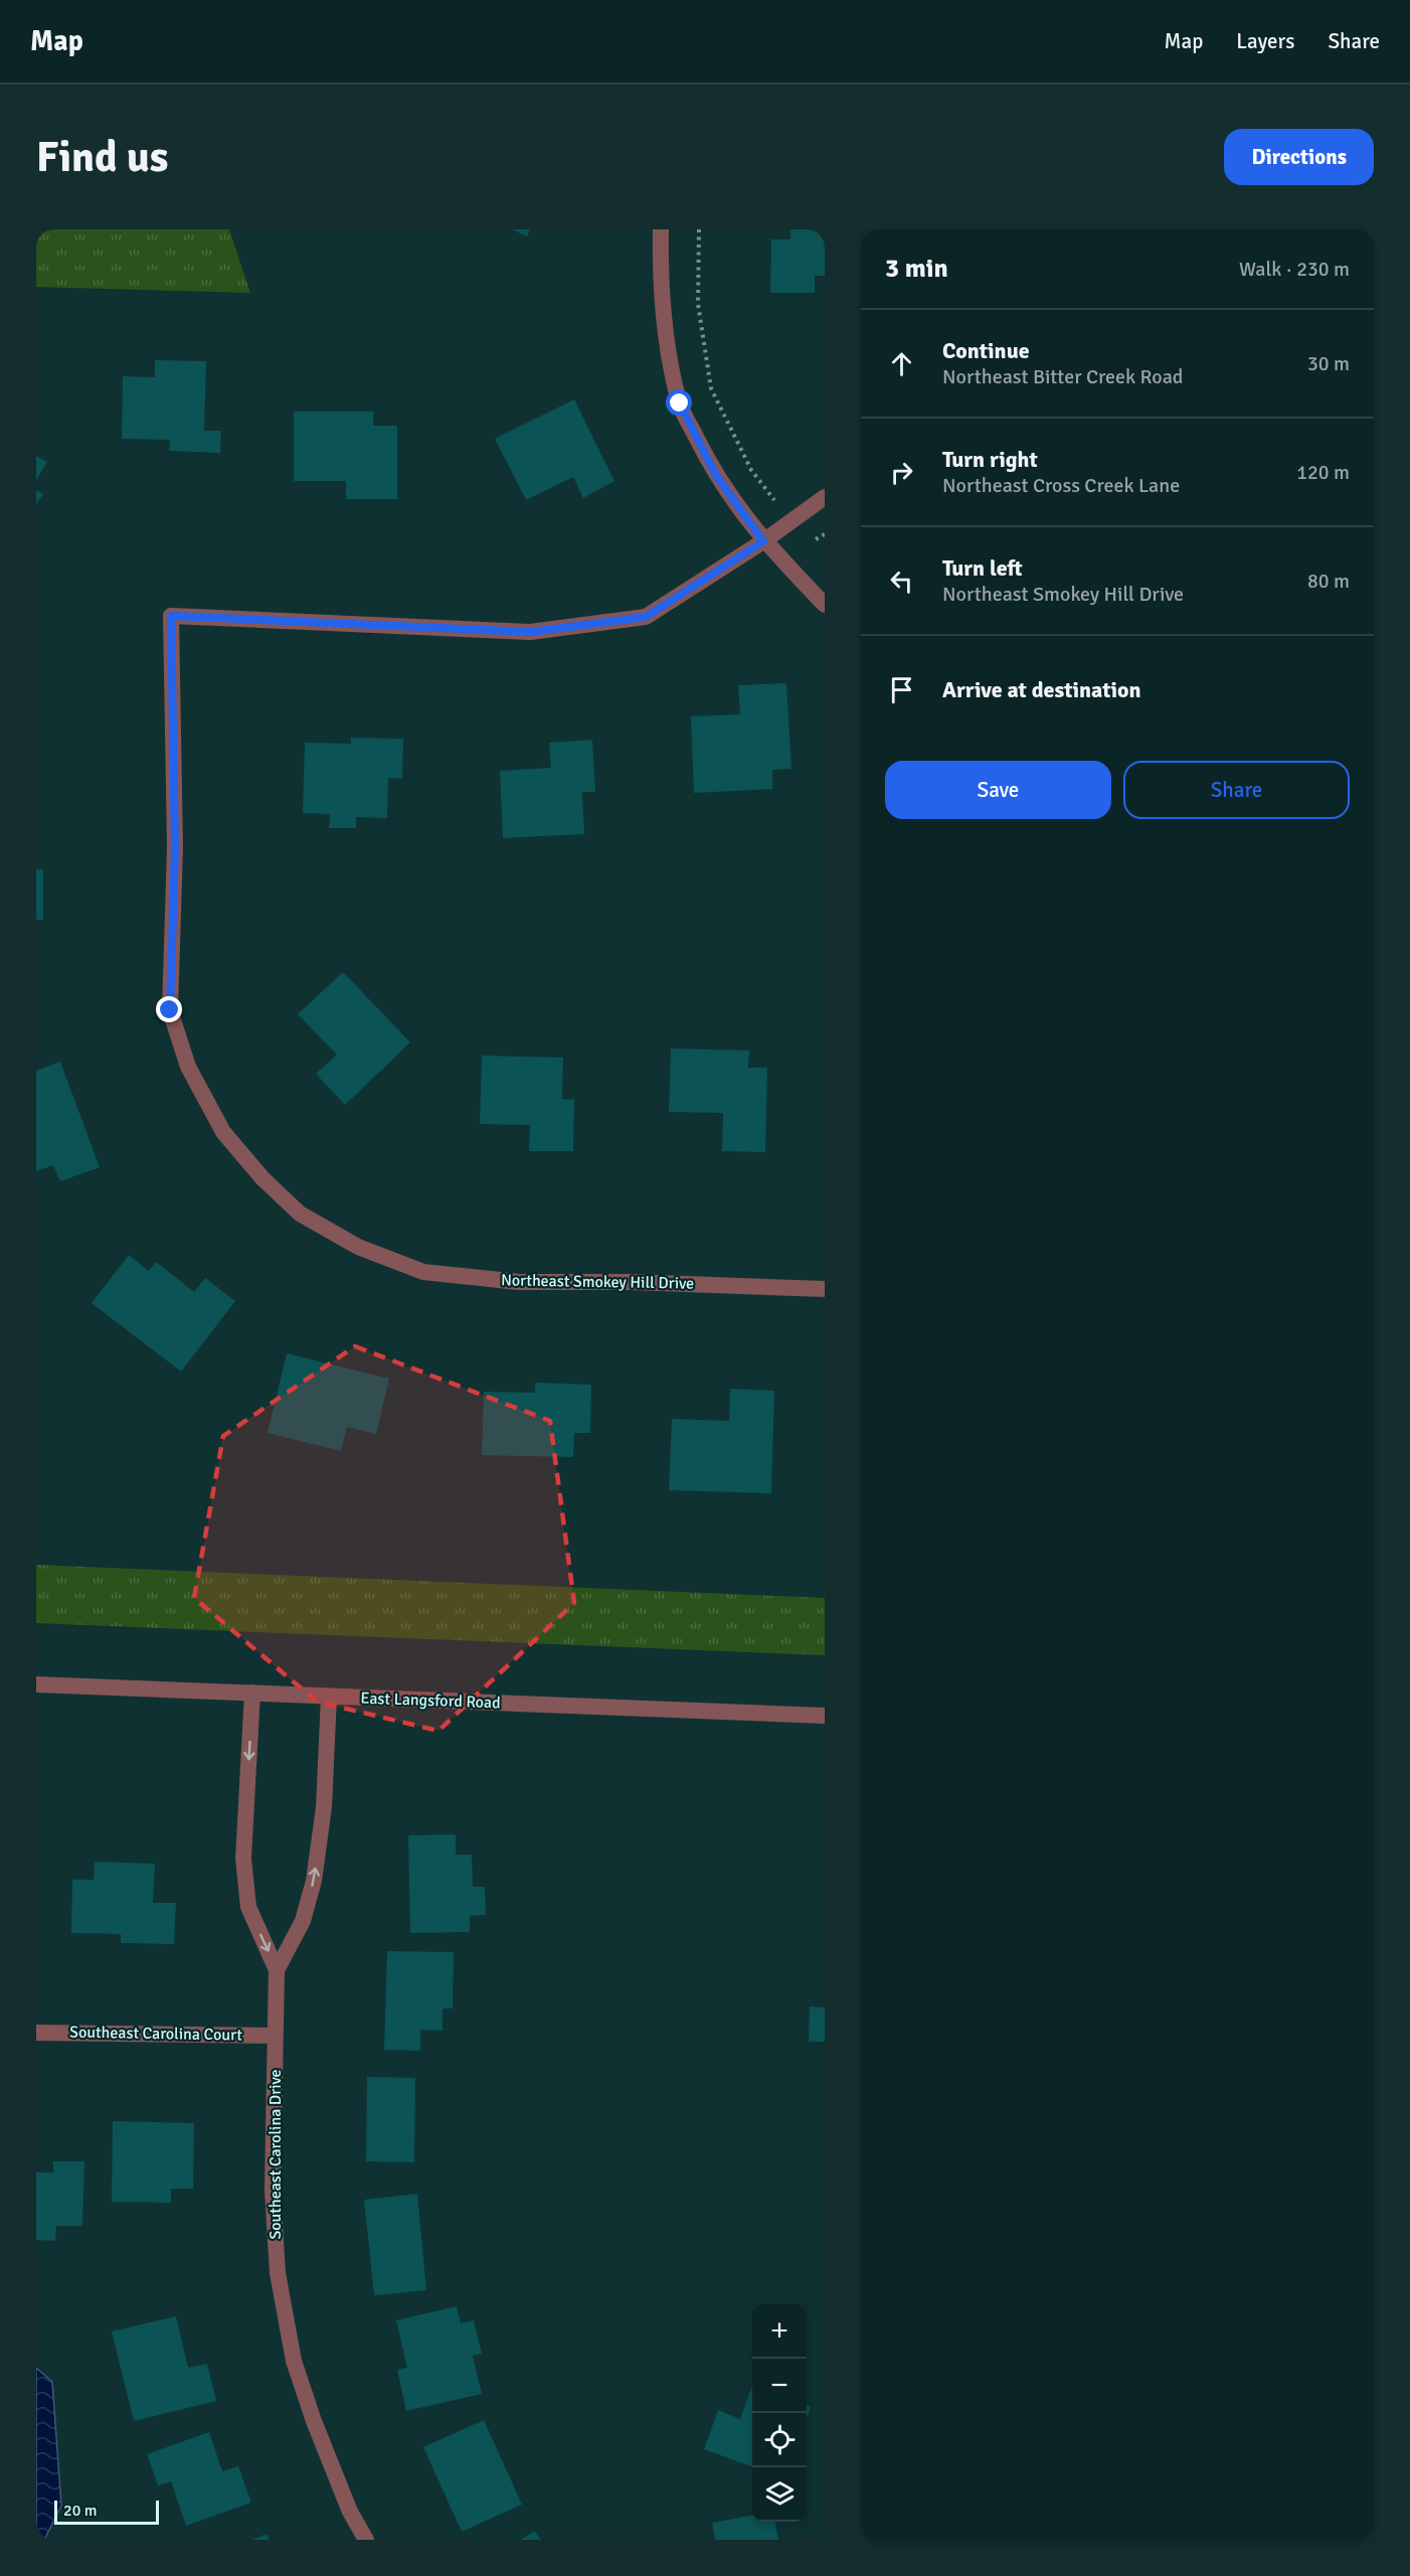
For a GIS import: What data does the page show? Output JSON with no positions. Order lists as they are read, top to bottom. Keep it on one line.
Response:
{"streets":{"street":["Northeast Smokey Hill Drive","East Langsford Road","Southeast Carolina Court","Southeast Carolina Drive"]},"crossings":[["East Langsford Road","Southeast Carolina Drive"],["Southeast Carolina Court","Southeast Carolina Drive"]],"scale_bar":"20 m","page":{"header":"Map","nav":["Map","Layers","Share"],"buttons":["Directions",["Save","Share"]],"title":"Find us","heading":["3 min","Walk · 230 m"],"list":[["Continue","Northeast Bitter Creek Road","30 m"],["Turn right","Northeast Cross Creek Lane","120 m"],["Turn left","Northeast Smokey Hill Drive","80 m"],"Arrive at destination"],"map_buttons":["+","−"],"scale":"20 m"}}
